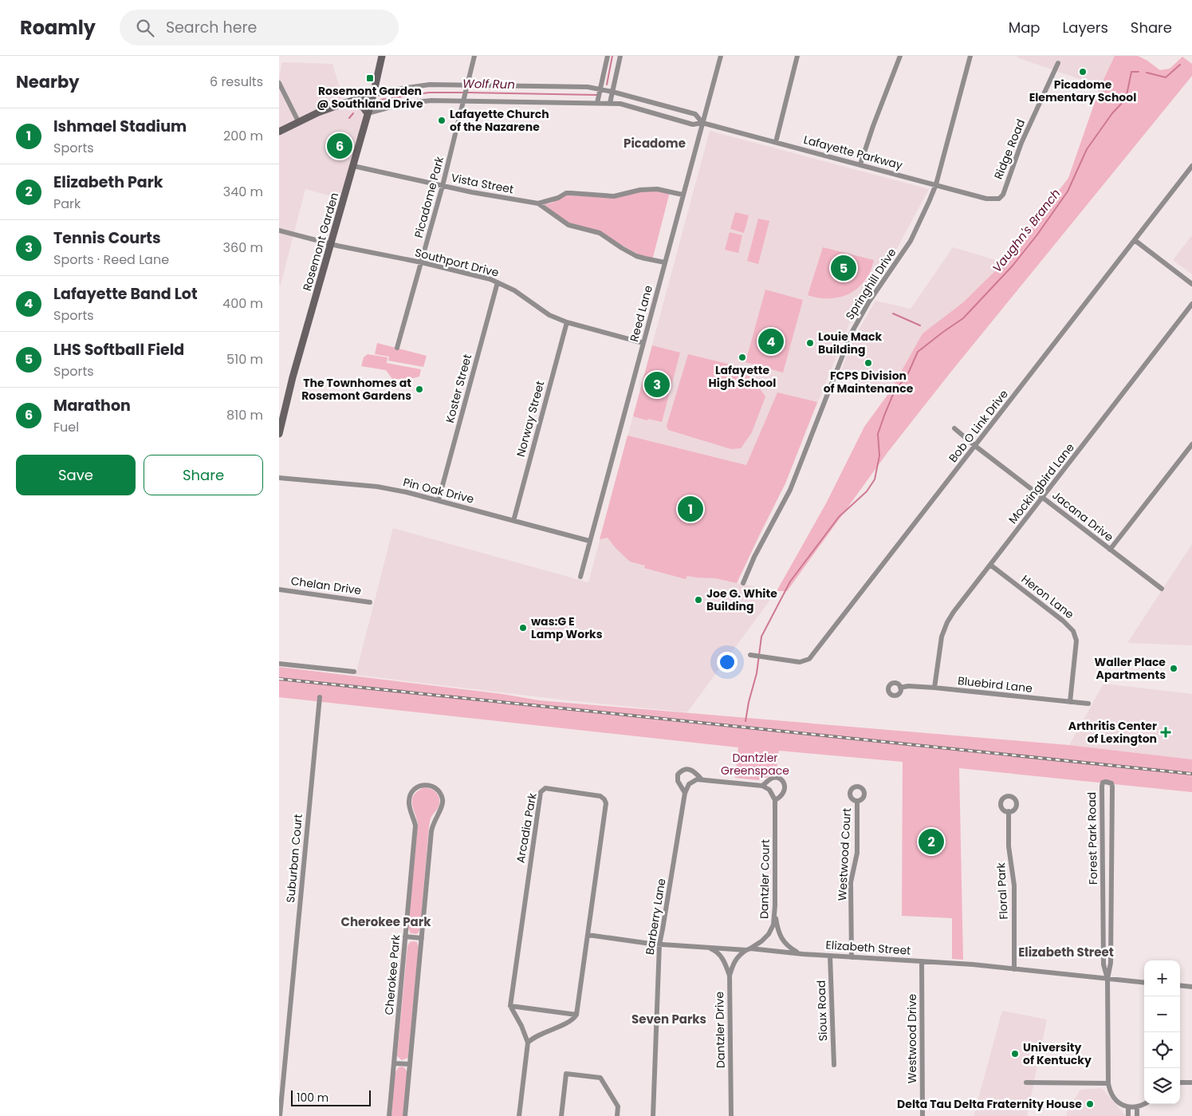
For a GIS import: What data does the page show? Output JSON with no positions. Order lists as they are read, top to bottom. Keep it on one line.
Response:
{"streets":{"street":["Ridge Road","Lafayette Parkway","Vista Street","Picadome Park","Rosemont Garden","Southport Drive","Springhill Drive","Reed Lane","Koster Street","Norway Street","Bob O Link Drive","Mockingbird Lane","Pin Oak Drive","Jacana Drive","Chelan Drive","Heron Lane","Bluebird Lane","Arcadia Park","Forest Park Road","Westwood Court","Suburban Court","Dantzler Court","Floral Park","Barberry Lane","Elizabeth Street","Cherokee Park","Sioux Road","Dantzler Drive","Westwood Drive"]},"crossings":[["Ridge Road","Lafayette Parkway"],["Lafayette Parkway","Picadome Park"],["Lafayette Parkway","Rosemont Garden"],["Lafayette Parkway","Springhill Drive"],["Lafayette Parkway","Reed Lane"],["Vista Street","Picadome Park"],["Vista Street","Rosemont Garden"],["Picadome Park","Southport Drive"],["Rosemont Garden","Southport Drive"],["Southport Drive","Reed Lane"],["Southport Drive","Koster Street"],["Southport Drive","Norway Street"],["Reed Lane","Pin Oak Drive"],["Koster Street","Pin Oak Drive"],["Norway Street","Pin Oak Drive"],["Bob O Link Drive","Jacana Drive"],["Mockingbird Lane","Jacana Drive"],["Mockingbird Lane","Heron Lane"],["Mockingbird Lane","Bluebird Lane"],["Heron Lane","Bluebird Lane"],["Arcadia Park","Elizabeth Street"],["Forest Park Road","Elizabeth Street"],["Westwood Court","Elizabeth Street"],["Dantzler Court","Elizabeth Street"],["Dantzler Court","Dantzler Drive"],["Floral Park","Elizabeth Street"],["Barberry Lane","Elizabeth Street"],["Elizabeth Street","Sioux Road"],["Elizabeth Street","Dantzler Drive"],["Elizabeth Street","Westwood Drive"]],"districts":["Picadome","Cherokee Park","Elizabeth Street","Seven Parks"],"water":["Wolf Run","Vaughn's Branch"],"parks":["Dantzler Greenspace"],"places":{"other":["Picadome Elementary School","Lafayette Church of the Nazarene","Louie Mack Building","Lafayette High School","FCPS Division of Maintenance","The Townhomes at Rosemont Gardens","Joe G. White Building","was:G E Lamp Works","Waller Place Apartments","University of Kentucky","Delta Tau Delta Fraternity House"],"transit":["Rosemont Garden @ Southland Drive"],"health":["Arthritis Center of Lexington"]},"scale_bar":"100 m","page":{"header":"Roamly","search":"Search here","nav":["Map","Layers","Share"],"heading":["Nearby","6 results"],"list":[{"mark":"1","name":"Ishmael Stadium","note":"Sports","value":"200 m"},{"mark":"2","name":"Elizabeth Park","note":"Park","value":"340 m"},{"mark":"3","name":"Tennis Courts","note":"Sports · Reed Lane","value":"360 m"},{"mark":"4","name":"Lafayette Band Lot","note":"Sports","value":"400 m"},{"mark":"5","name":"LHS Softball Field","note":"Sports","value":"510 m"},{"mark":"6","name":"Marathon","note":"Fuel","value":"810 m"}],"pins":["6","5","4","3","1","2"],"buttons":["Save","Share"],"map_buttons":["+","−"],"scale":"100 m"}}
